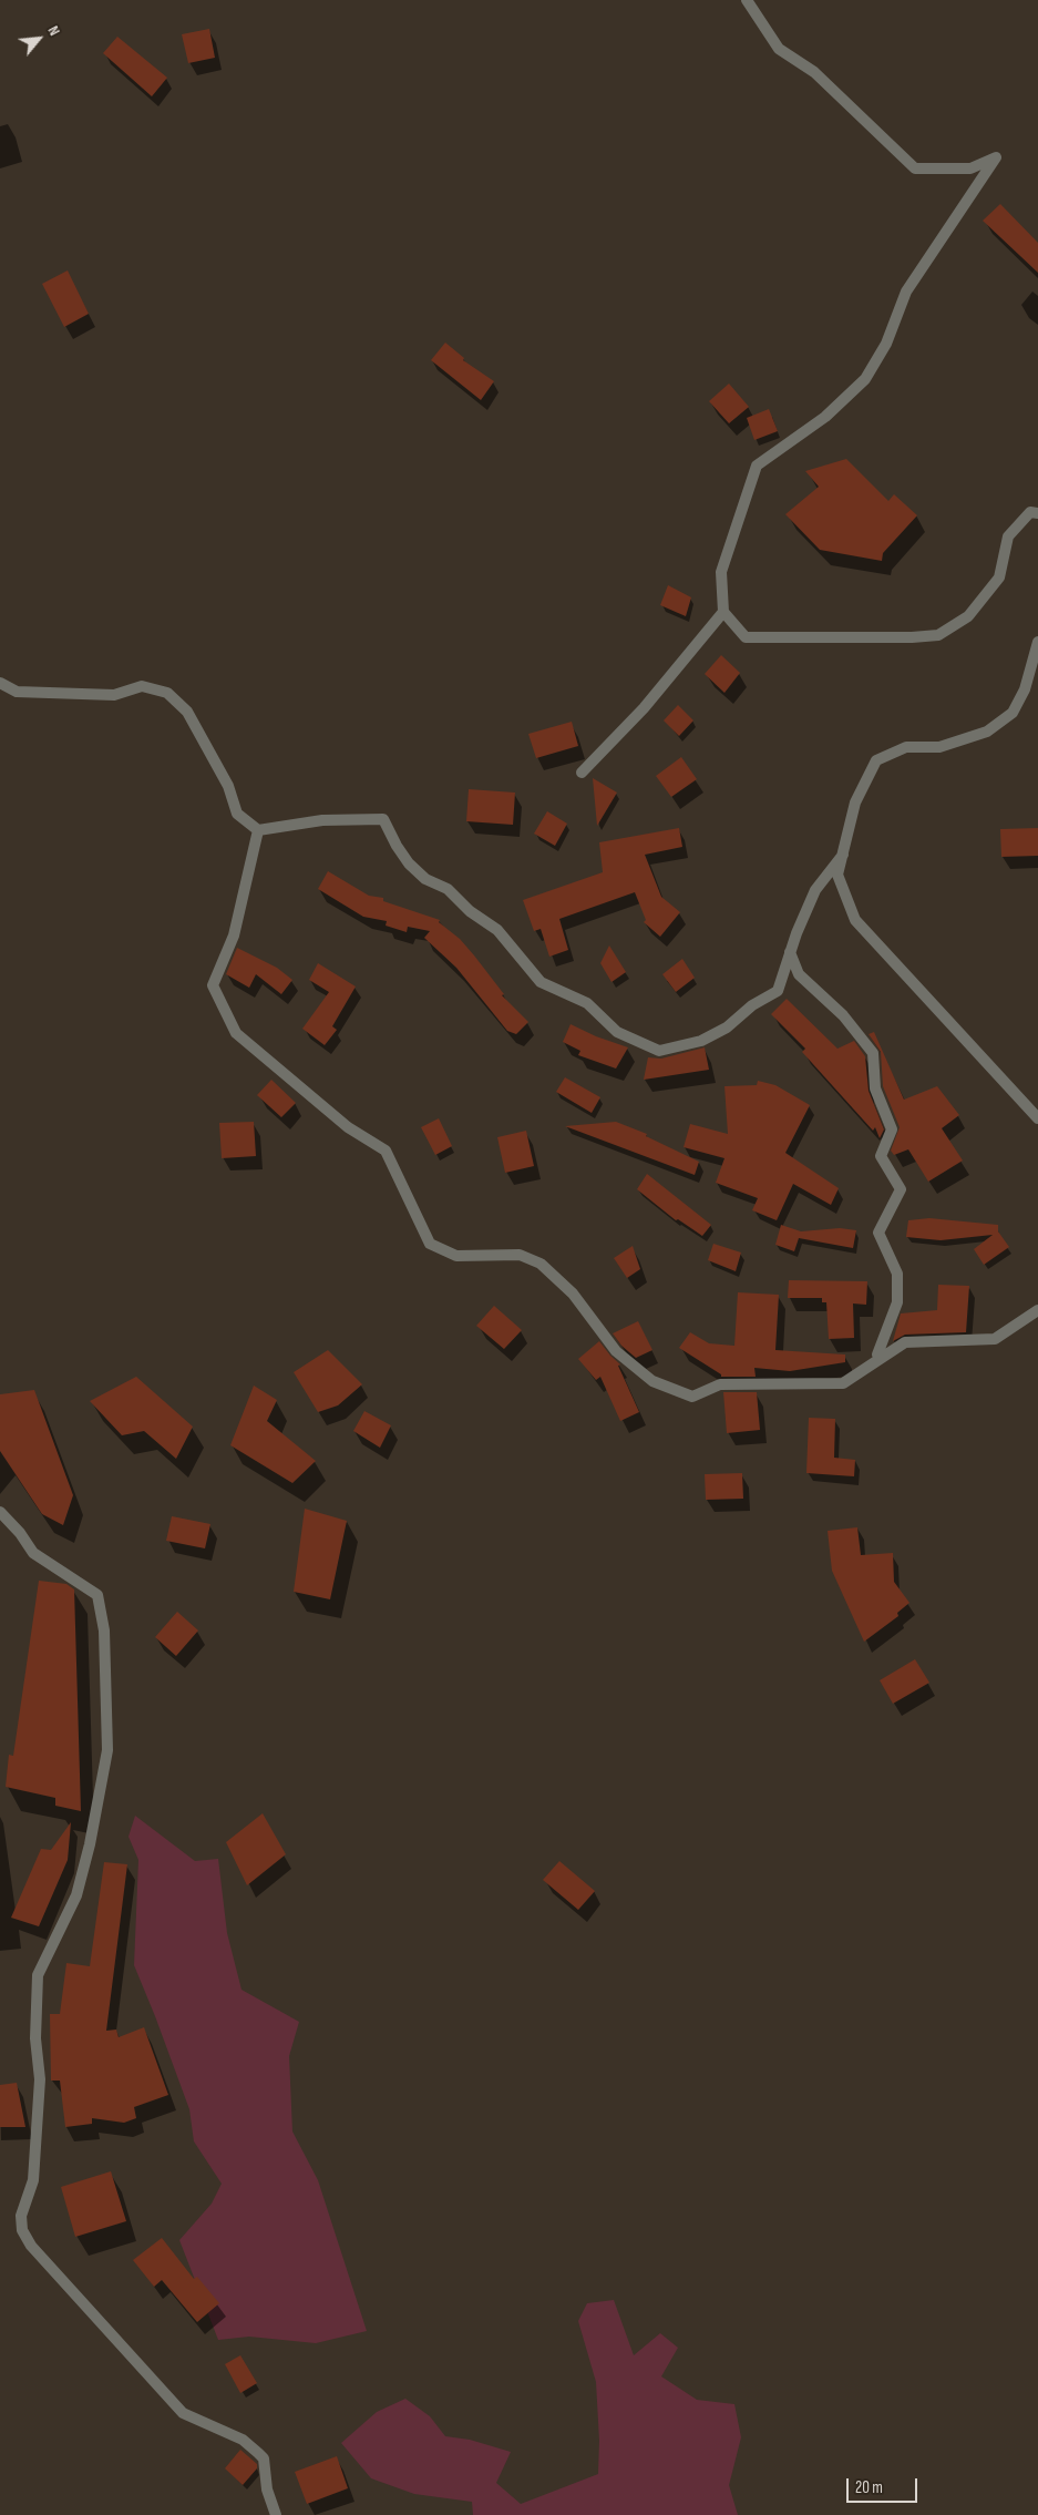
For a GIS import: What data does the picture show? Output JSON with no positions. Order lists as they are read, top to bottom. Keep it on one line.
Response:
{"scale_bar":"20 m","north":"top right"}
